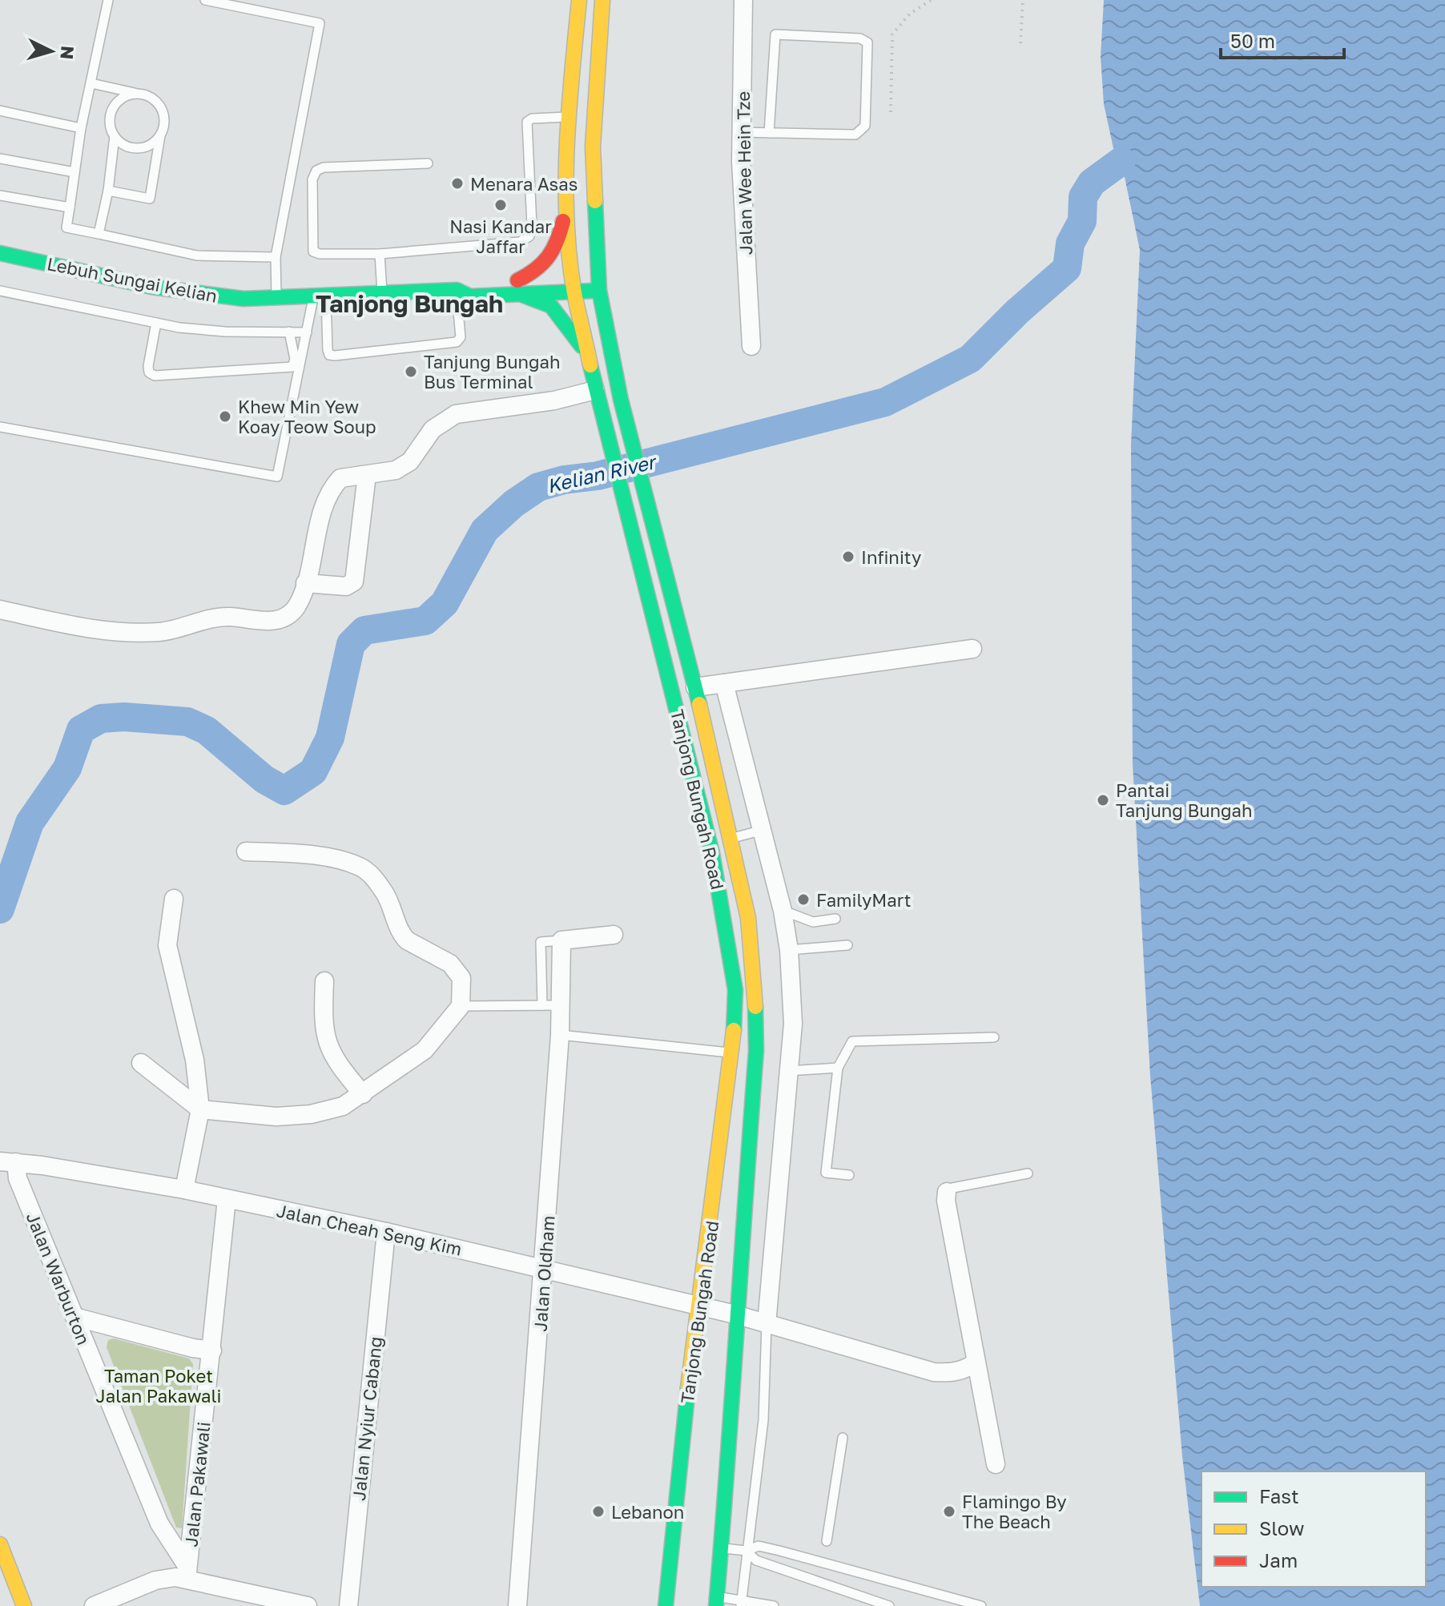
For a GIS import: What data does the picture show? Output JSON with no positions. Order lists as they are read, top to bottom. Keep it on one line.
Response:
{"streets":{"main road":["Lebuh Sungai Kelian","Tanjong Bungah Road"],"street":["Jalan Wee Hein Tze","Jalan Cheah Seng Kim","Jalan Oldham","Jalan Warburton","Jalan Nyiur Cabang","Jalan Pakawali"]},"crossings":[["Lebuh Sungai Kelian","Tanjong Bungah Road"],["Tanjong Bungah Road","Jalan Cheah Seng Kim"],["Jalan Cheah Seng Kim","Jalan Oldham"],["Jalan Cheah Seng Kim","Jalan Warburton"],["Jalan Cheah Seng Kim","Jalan Nyiur Cabang"],["Jalan Cheah Seng Kim","Jalan Pakawali"],["Jalan Warburton","Jalan Pakawali"]],"districts":["Tanjong Bungah"],"water":["Kelian River"],"parks":["Taman Poket Jalan Pakawali"],"places":["Menara Asas","Nasi Kandar Jaffar","Tanjung Bungah Bus Terminal","Khew Min Yew Koay Teow Soup","Infinity","Pantai Tanjung Bungah","FamilyMart","Lebanon","Flamingo By The Beach"],"legend":["Fast","Slow","Jam"],"scale_bar":"50 m","north":"right"}
